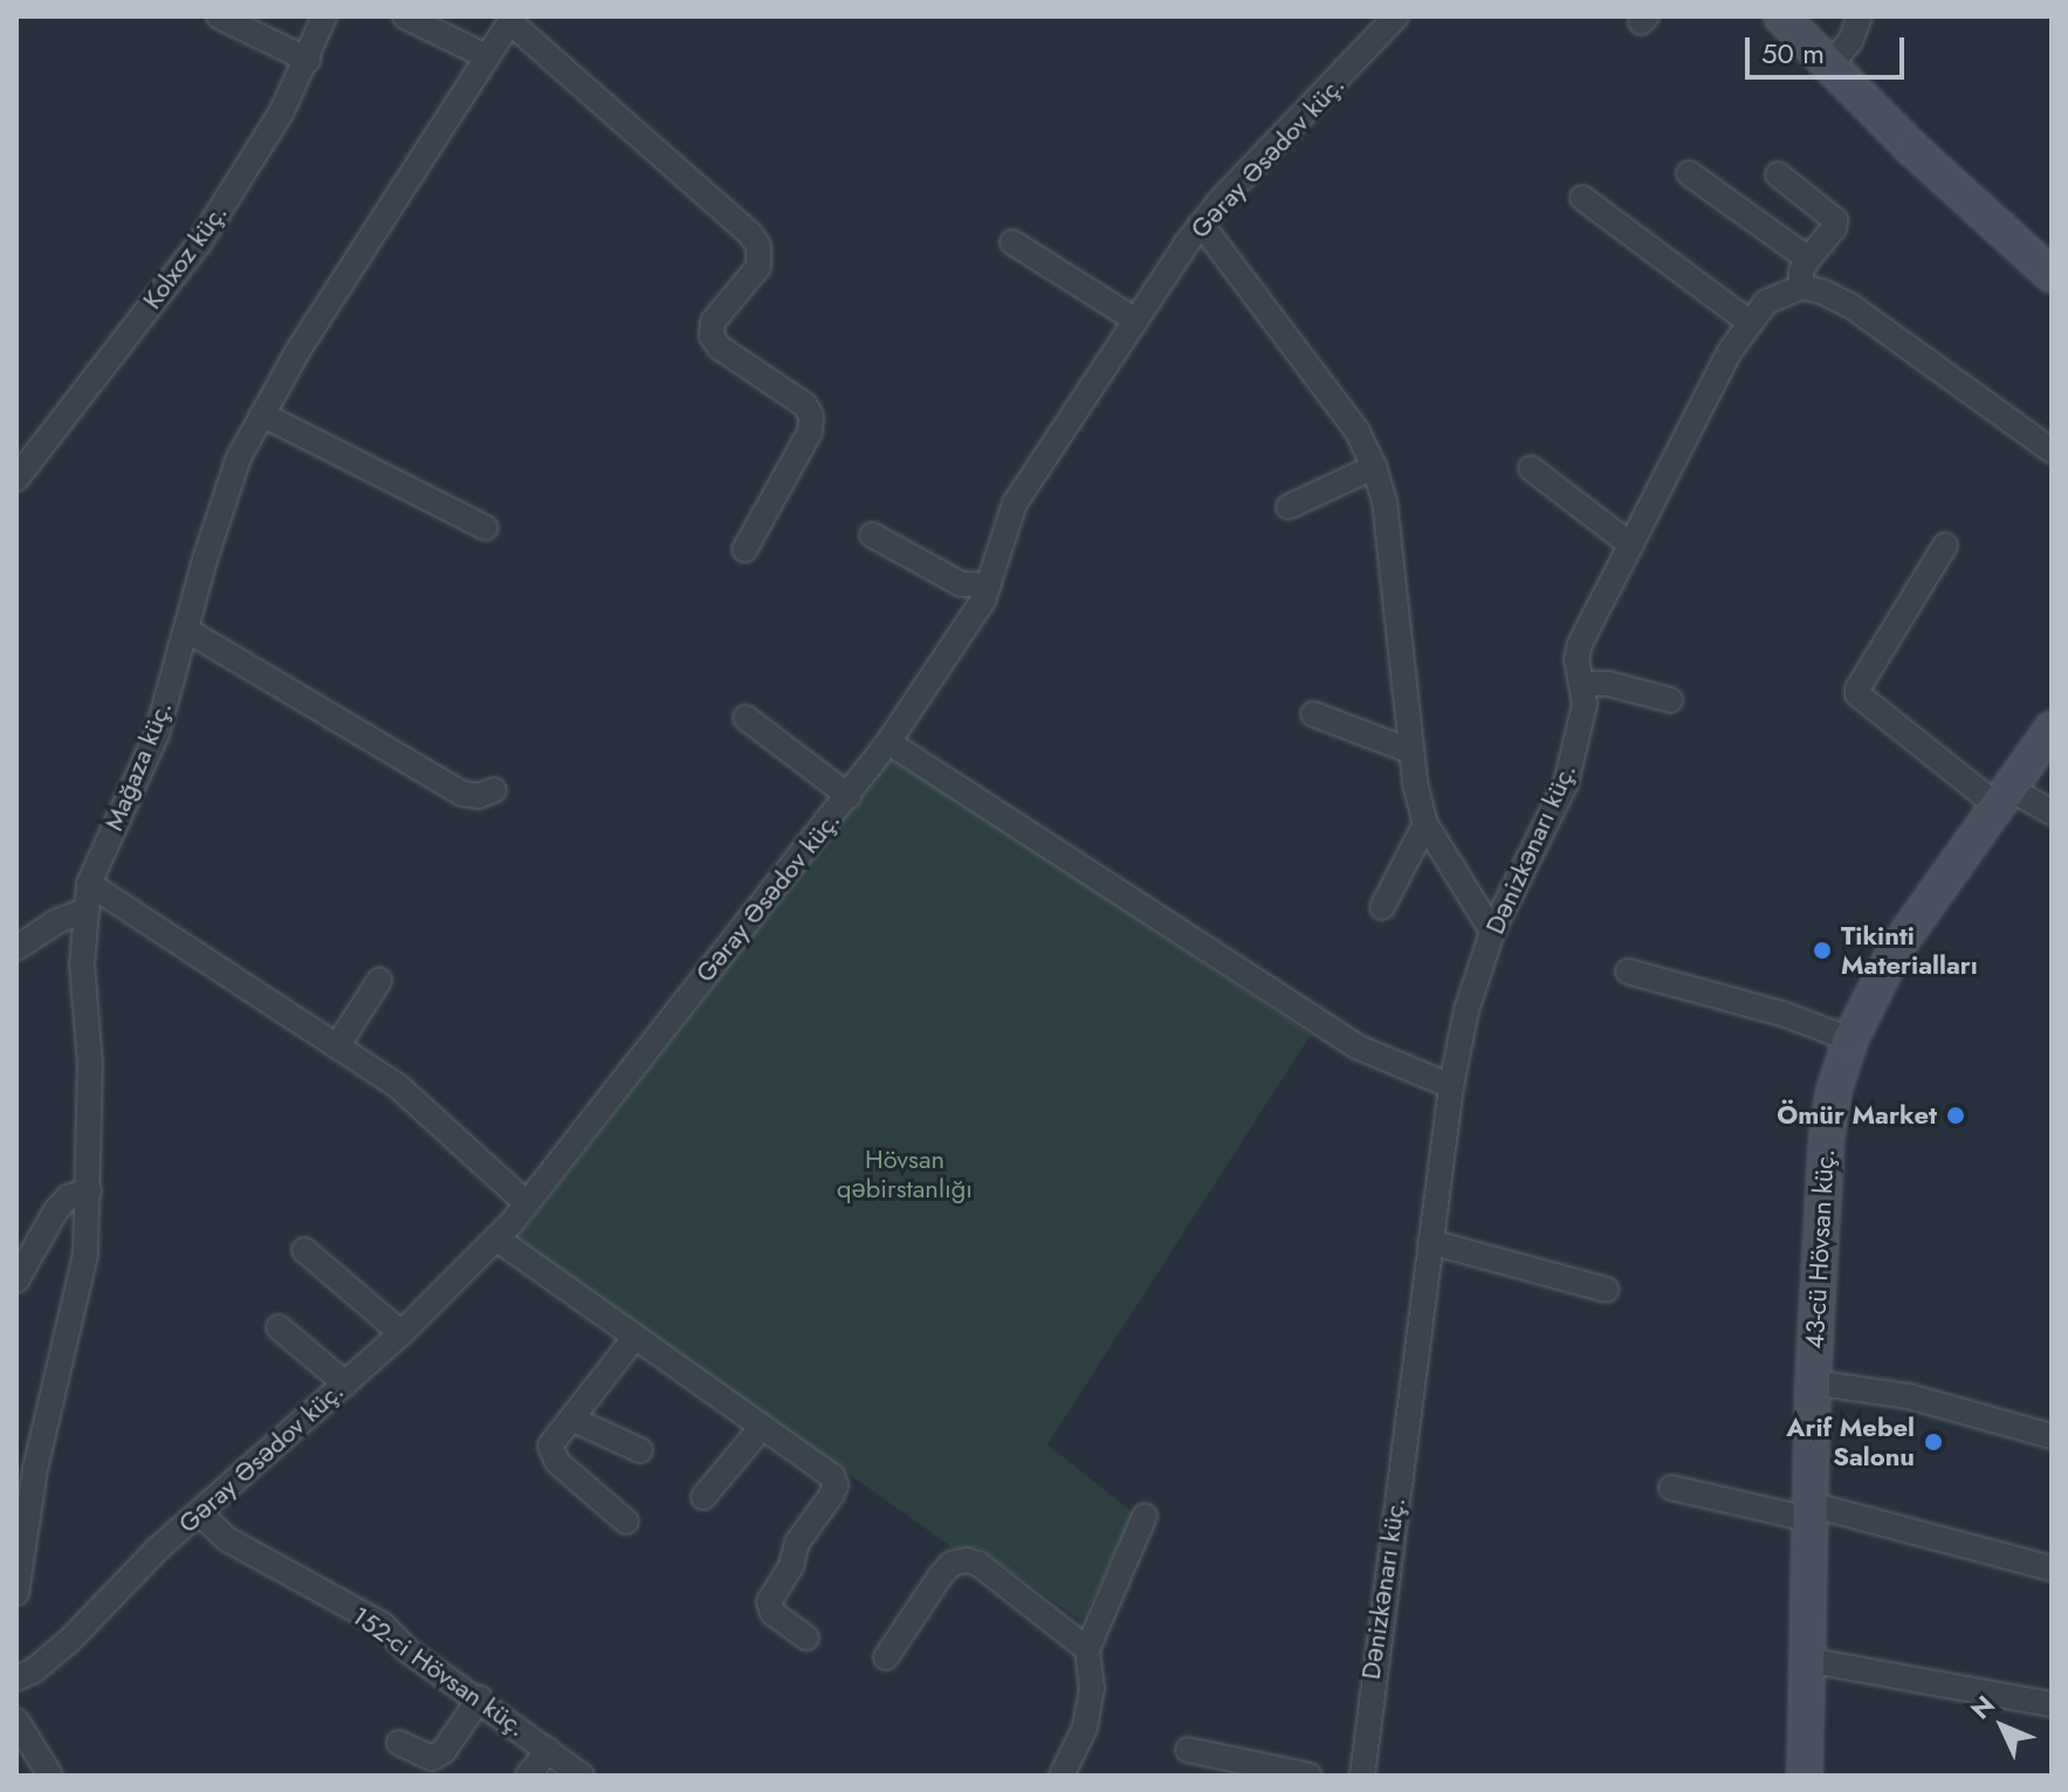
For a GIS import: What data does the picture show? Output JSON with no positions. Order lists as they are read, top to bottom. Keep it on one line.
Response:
{"streets":{"main road":["43-cü Hövsan küç."],"street":["Gəray Əsədov küç.","Kolxoz küç.","Mağaza küç.","Dənizkənarı küç.","152-ci Hövsan küç."]},"crossings":[["Gəray Əsədov küç.","152-ci Hövsan küç."]],"parks":["Hövsan qəbirstanlığı"],"places":["Tikinti Materialları","Ömür Market","Arif Mebel Salonu"],"scale_bar":"50 m","north":"top left"}
